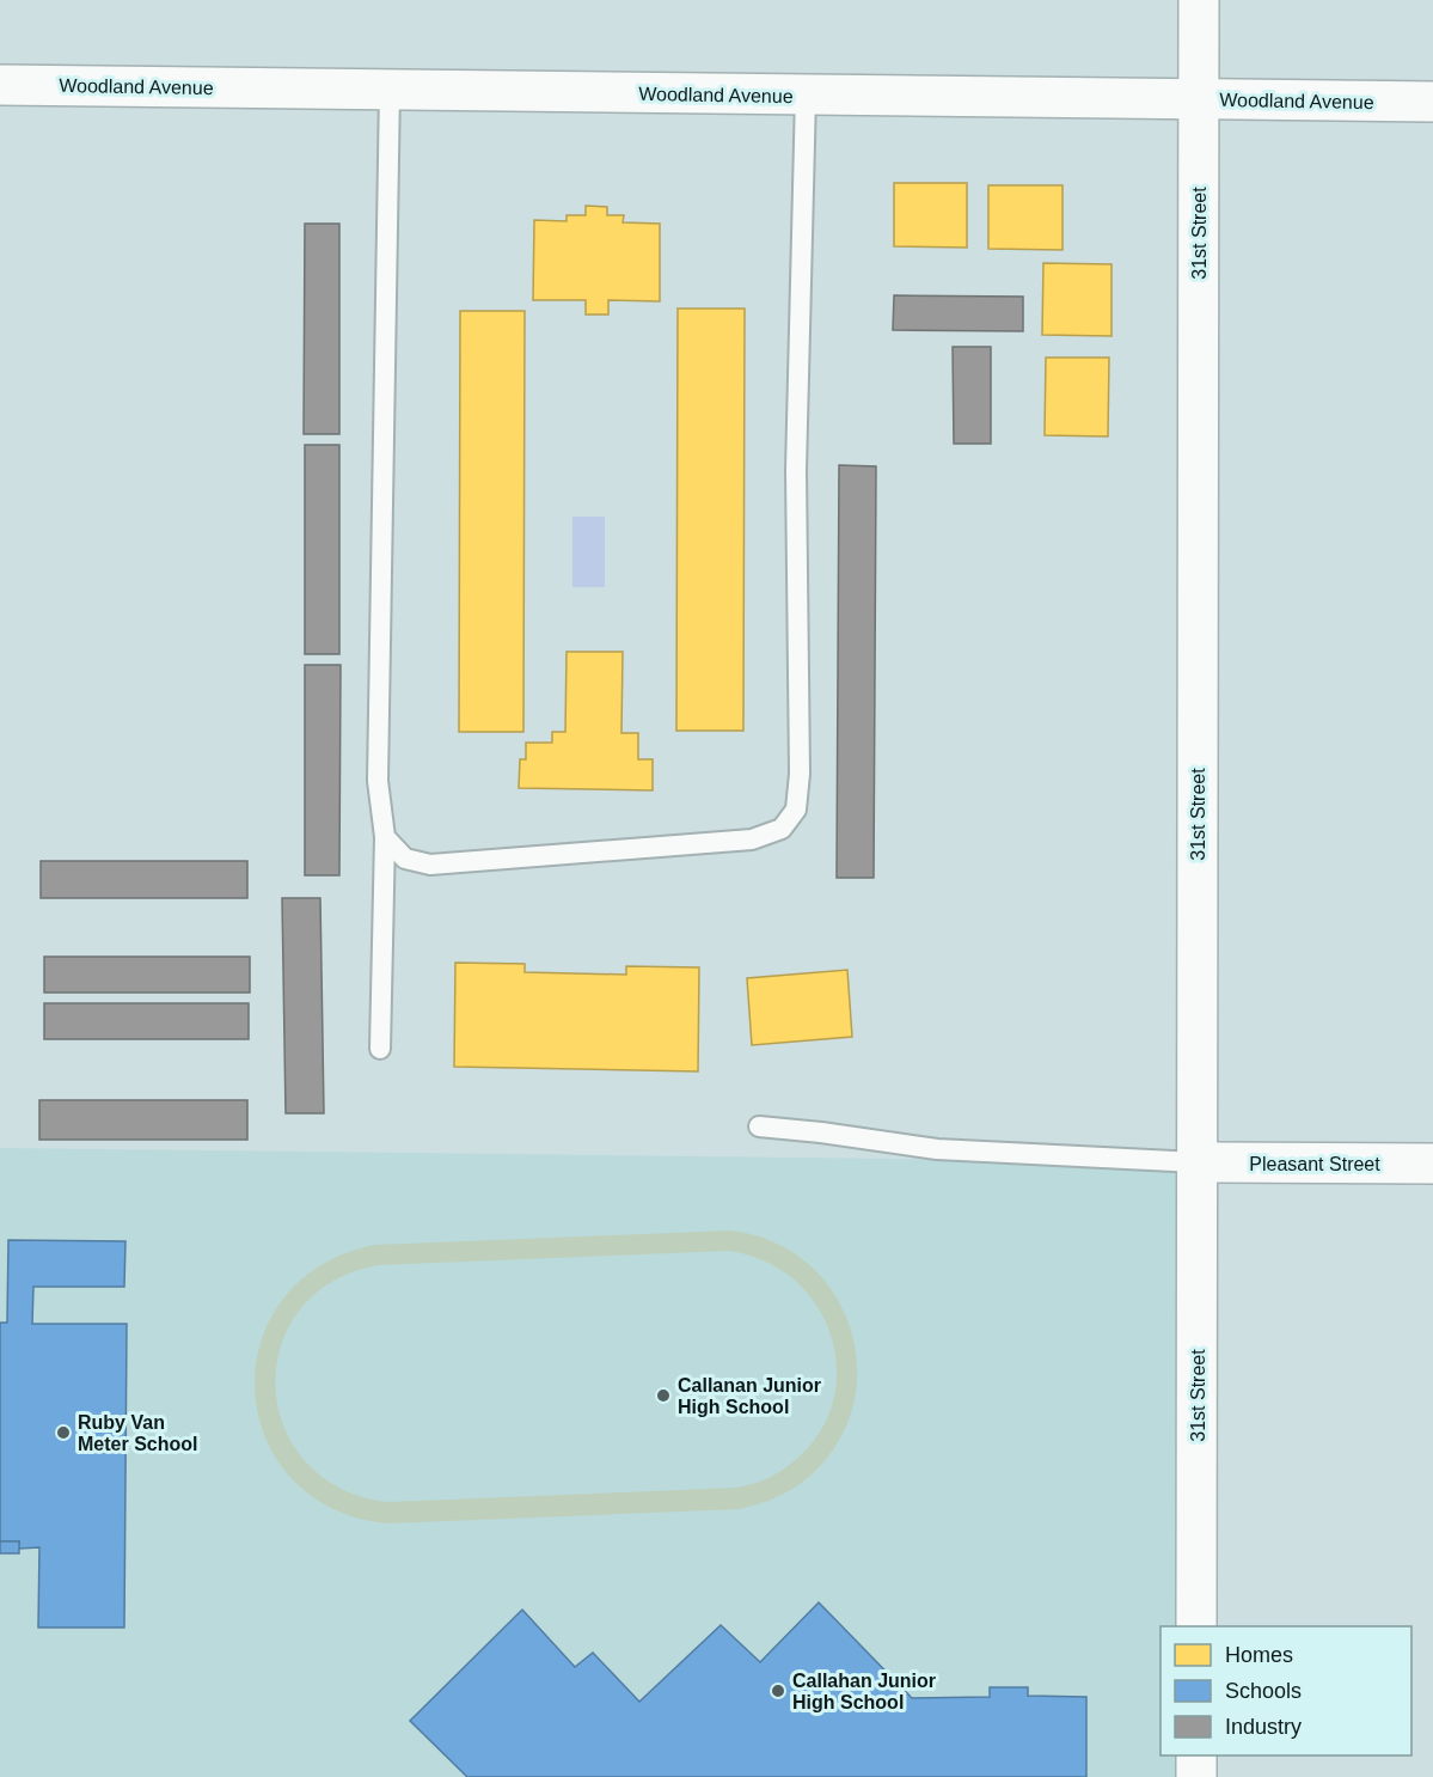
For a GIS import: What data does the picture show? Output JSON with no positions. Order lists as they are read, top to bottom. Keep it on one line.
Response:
{"streets":{"street":["Woodland Avenue","31st Street","Pleasant Street"]},"crossings":[["Woodland Avenue","31st Street"],["31st Street","Pleasant Street"]],"places":["Callanan Junior High School","Ruby Van Meter School","Callahan Junior High School"],"legend":["Homes","Schools","Industry"]}
